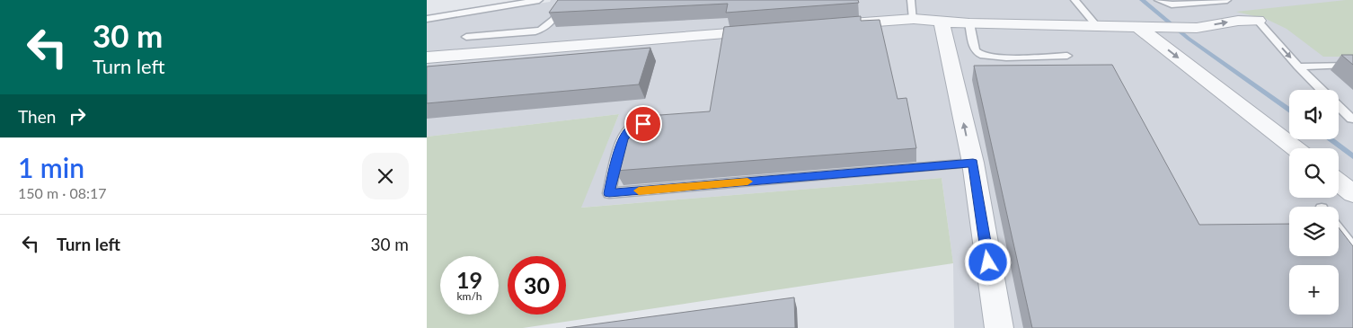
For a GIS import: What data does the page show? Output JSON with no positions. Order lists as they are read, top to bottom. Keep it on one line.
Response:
{"page":{"turn":["30 m","Turn left"],"map_buttons":"+","then":"Then","heading":["1 min","150 m · 08:17"],"list":[{"name":"Turn left","value":"30 m"}],"speed":"19 km/h","limit":"30"}}
